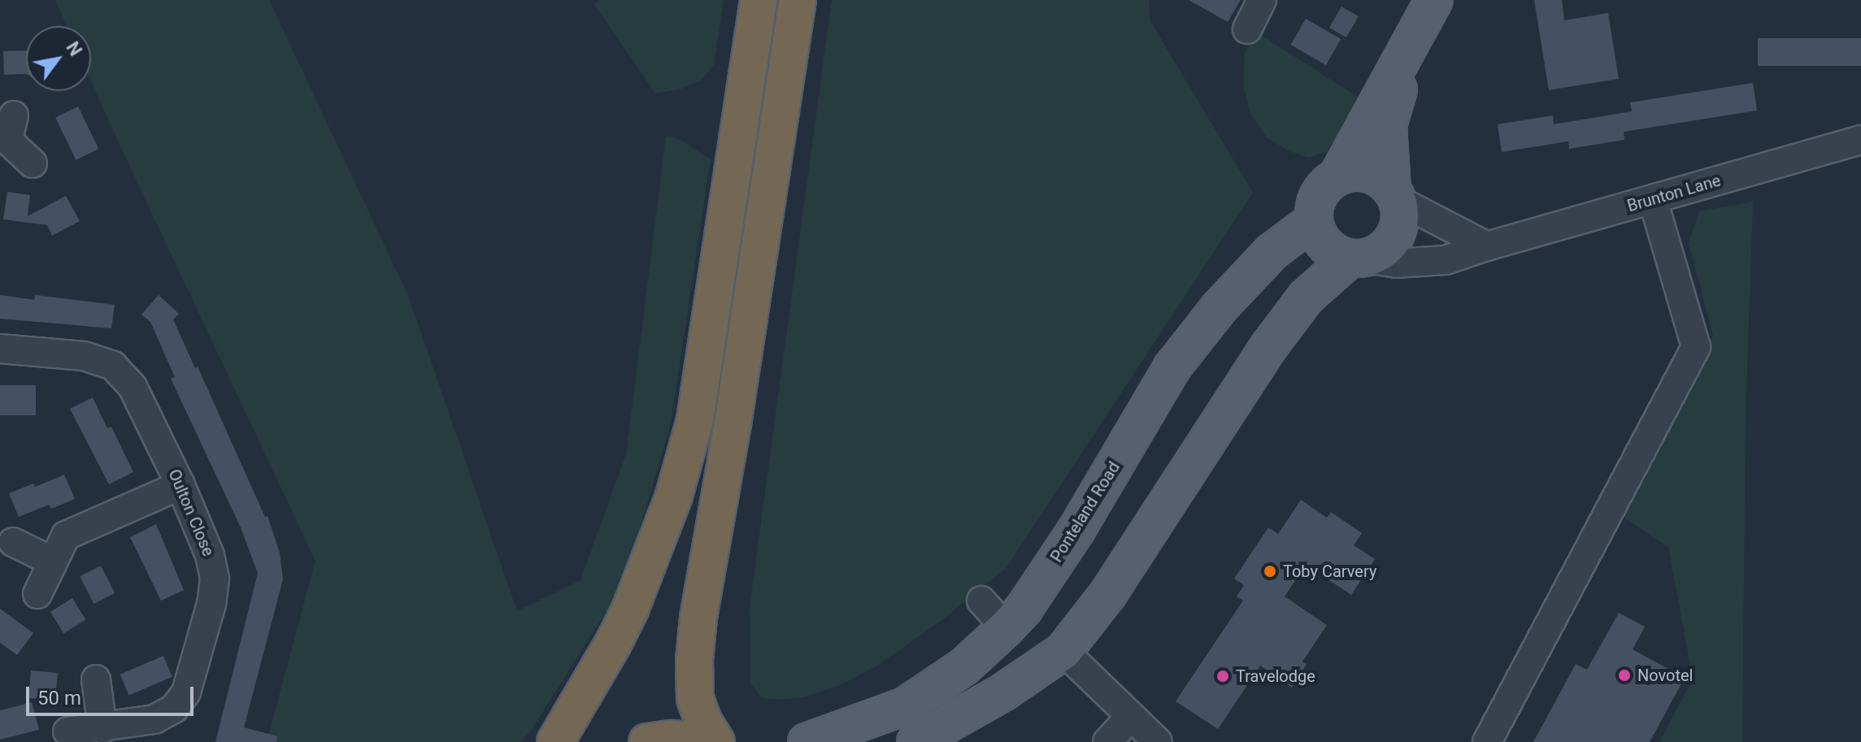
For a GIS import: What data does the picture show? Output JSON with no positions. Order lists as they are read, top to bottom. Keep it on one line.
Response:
{"streets":{"main road":["Ponteland Road"],"street":["Brunton Lane","Oulton Close"]},"crossings":[["Brunton Lane","Ponteland Road"]],"places":["Toby Carvery","Novotel","Travelodge"],"scale_bar":"50 m","north":"top right"}
